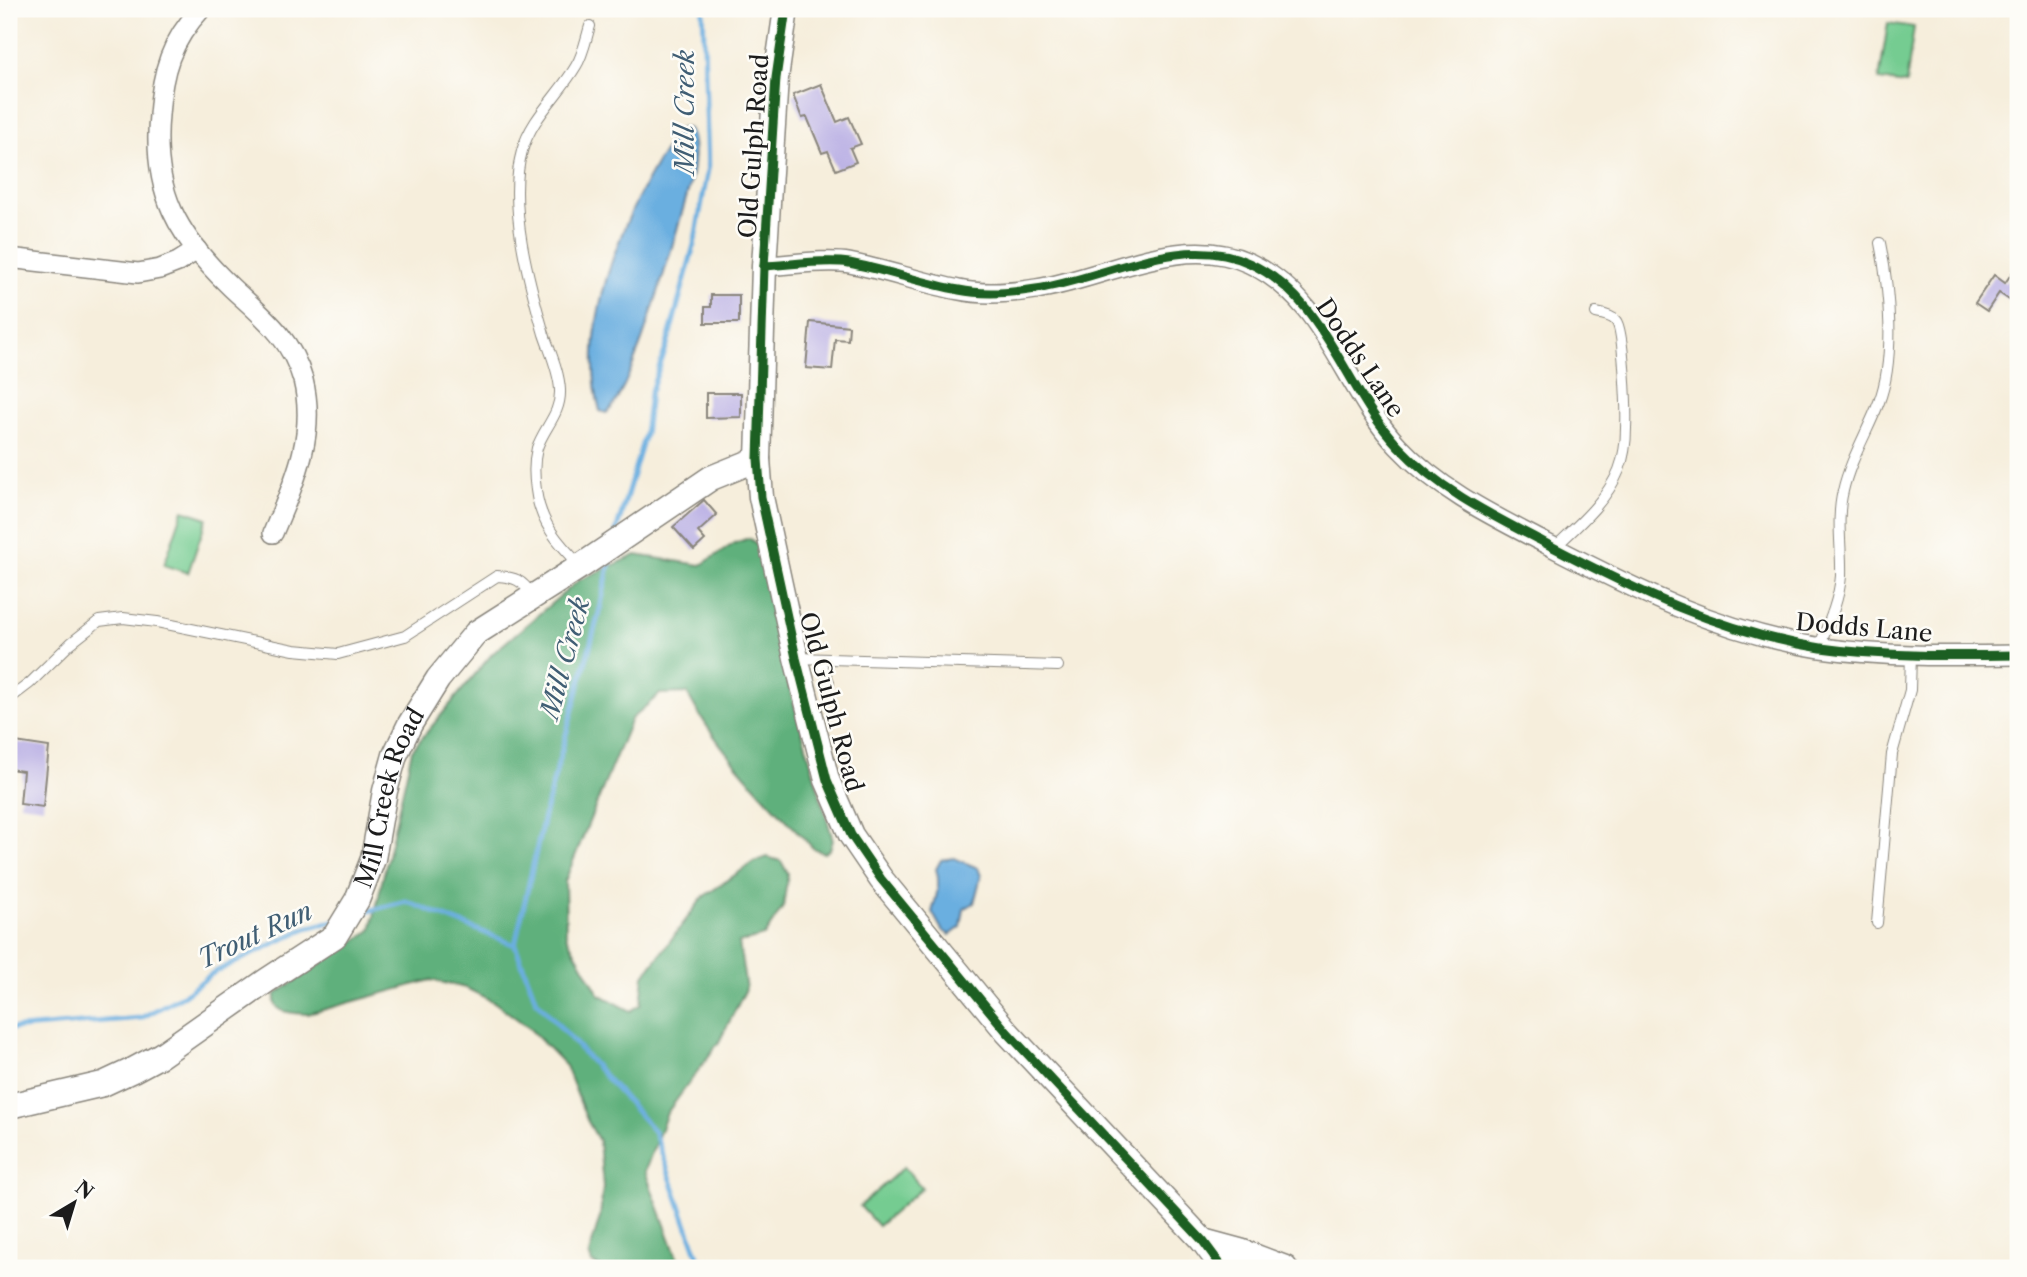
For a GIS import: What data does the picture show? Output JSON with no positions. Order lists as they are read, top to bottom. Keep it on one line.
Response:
{"streets":{"street":["Old Gulph Road","Dodds Lane","Mill Creek Road"]},"crossings":[["Old Gulph Road","Dodds Lane"],["Old Gulph Road","Mill Creek Road"]],"water":["Mill Creek","Trout Run"],"north":"top right"}
